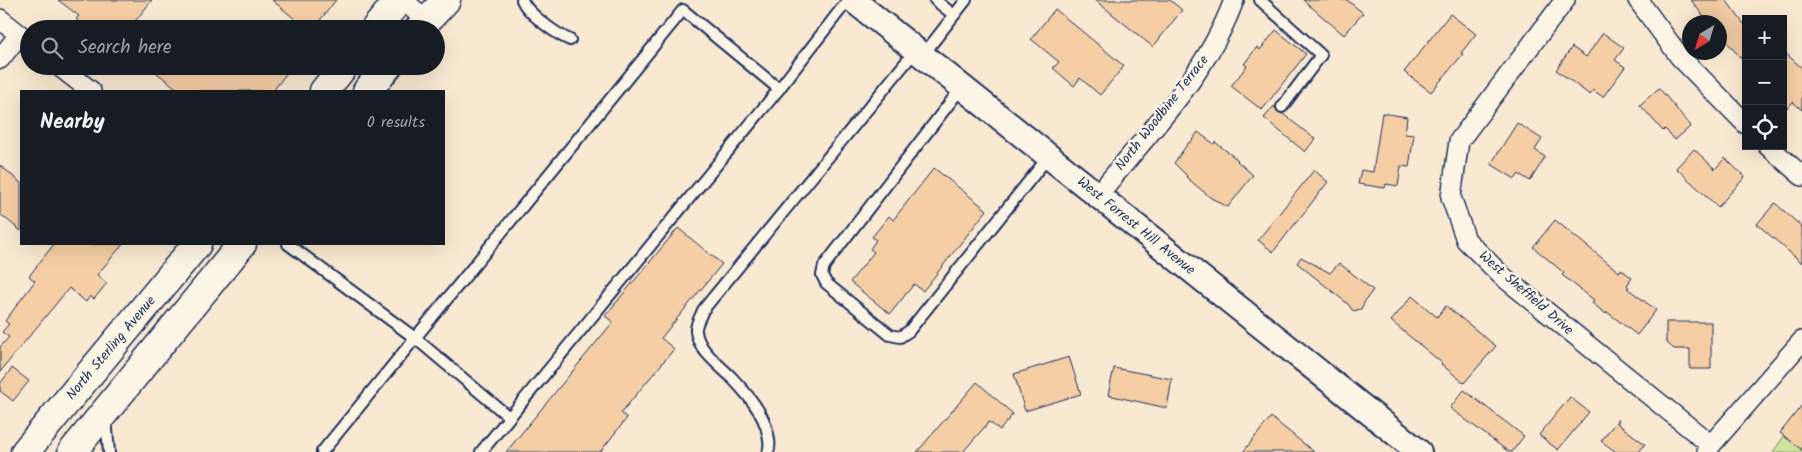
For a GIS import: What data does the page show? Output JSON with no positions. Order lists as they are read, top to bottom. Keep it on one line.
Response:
{"streets":{"main road":["North Sterling Avenue"],"street":["North Woodbine Terrace","West Forrest Hill Avenue","West Sheffield Drive"]},"crossings":[["North Woodbine Terrace","West Forrest Hill Avenue"]],"north":"bottom left","page":{"map_buttons":["+","−"],"search":"Search here","heading":["Nearby","0 results"]}}
